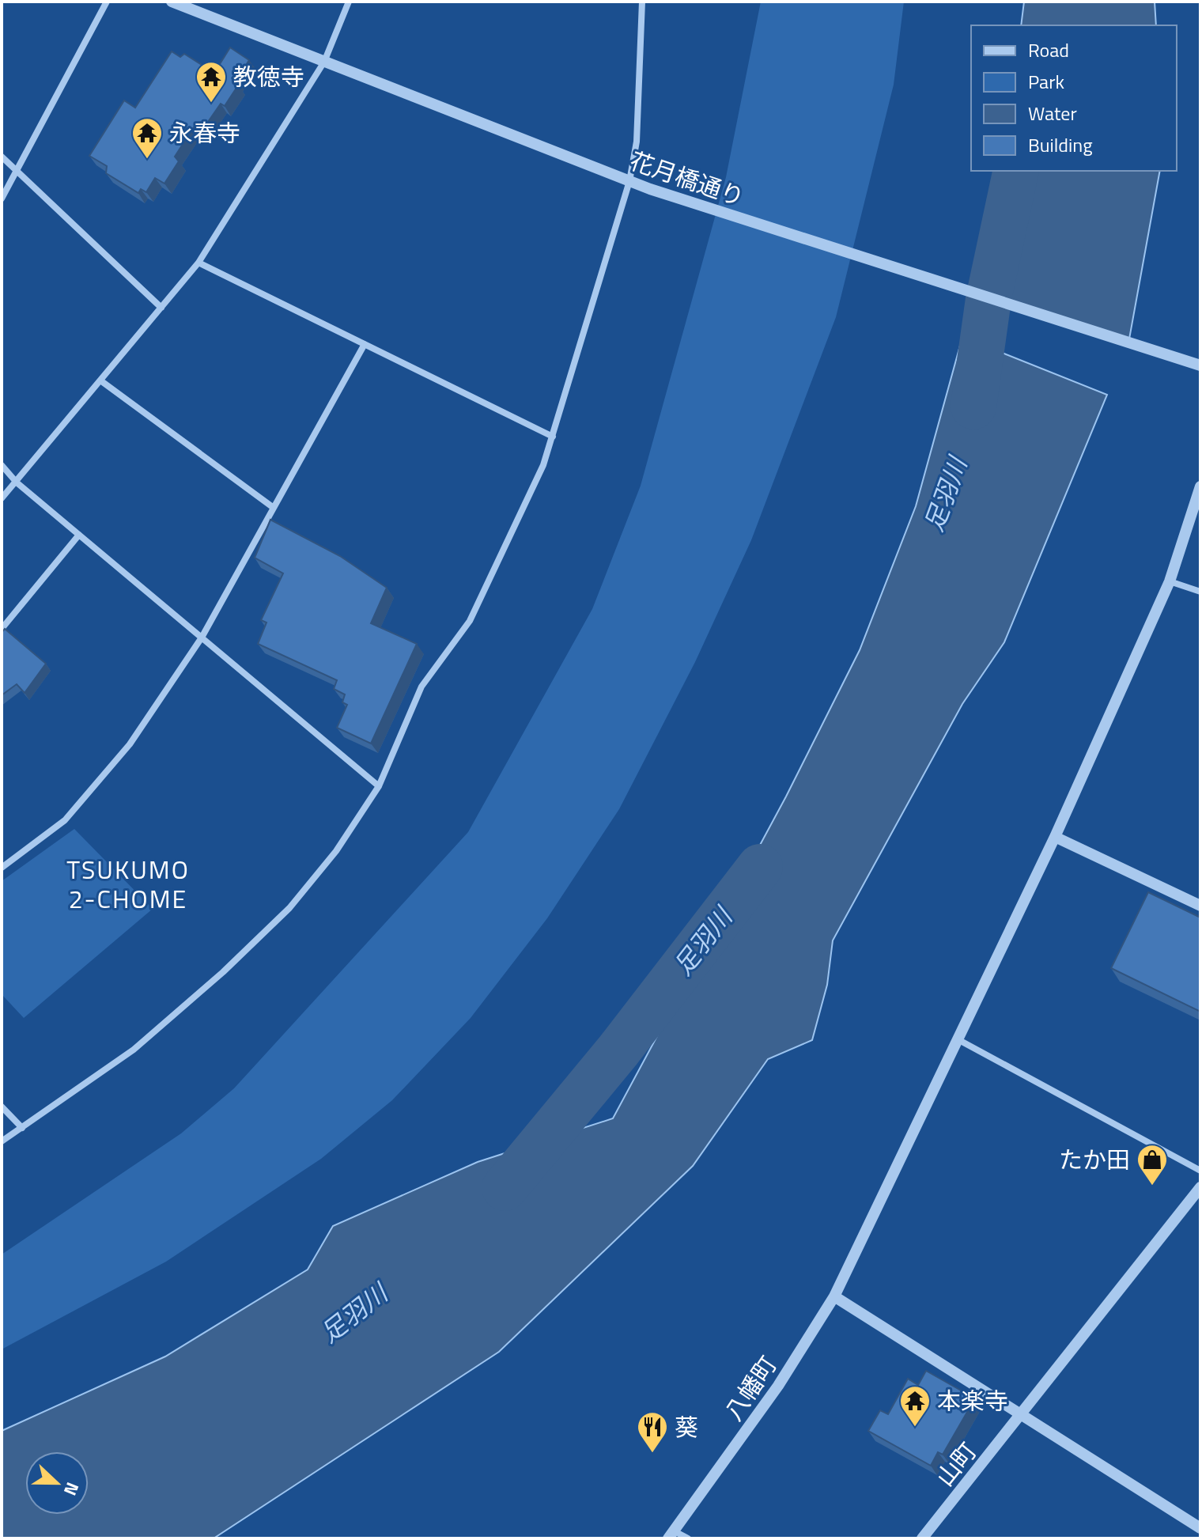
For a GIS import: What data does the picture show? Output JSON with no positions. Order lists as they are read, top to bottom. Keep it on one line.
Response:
{"streets":{"street":["花月橋通り","八幡町","山町"]},"districts":["TSUKUMO 2-CHOME"],"water":["足羽川"],"places":{"temple":["教徳寺","永春寺","本楽寺"],"shop":["たか田"],"restaurant":["葵"]},"legend":["Road","Park","Water","Building"],"north":"right"}
